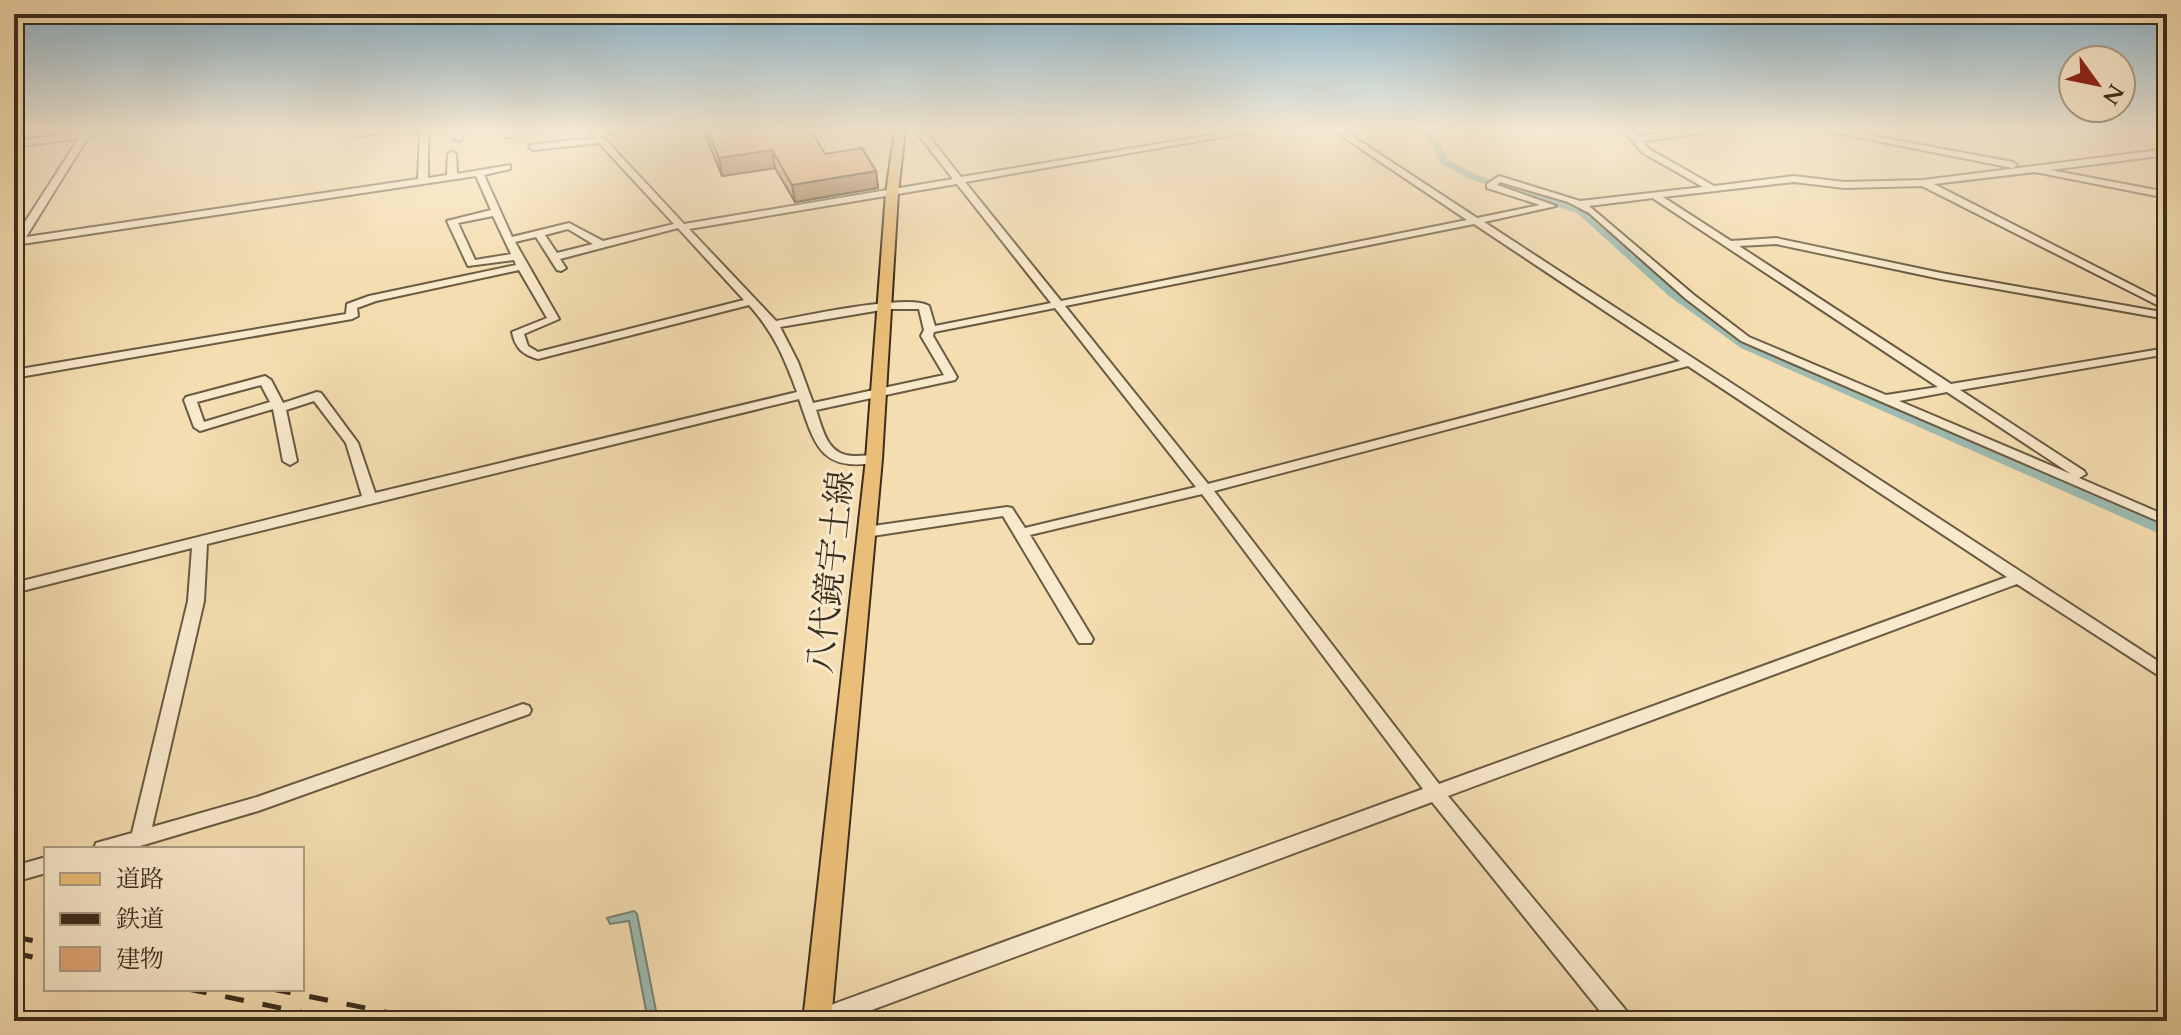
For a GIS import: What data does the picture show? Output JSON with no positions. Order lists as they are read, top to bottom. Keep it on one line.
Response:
{"streets":{"main road":["八代鏡宇土線"]},"legend":["道路","鉄道","建物"],"north":"bottom right"}
